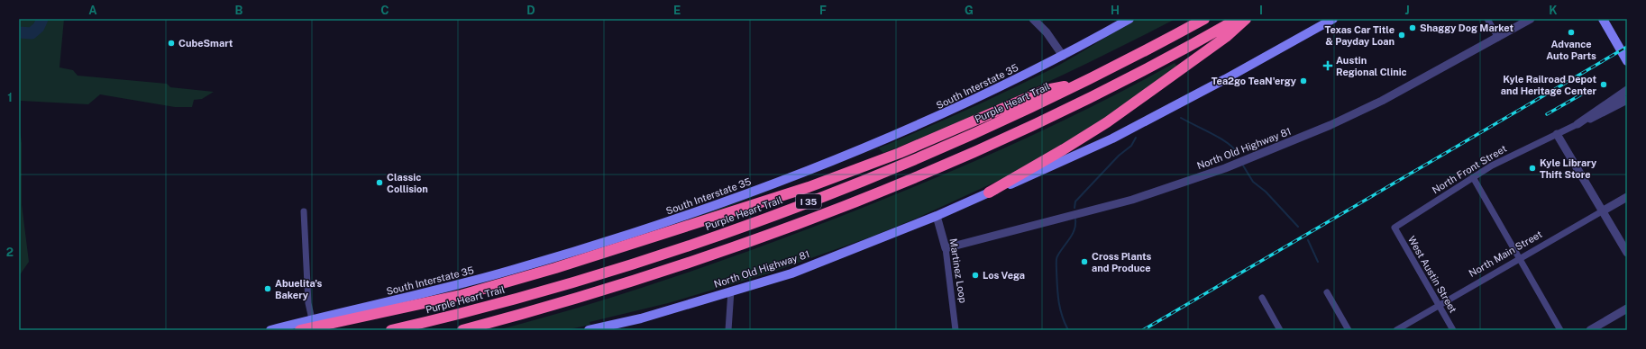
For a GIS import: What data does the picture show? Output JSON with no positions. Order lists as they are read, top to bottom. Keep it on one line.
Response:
{"streets":{"highway":["Purple Heart Trail","I 35"],"main road":["South Interstate 35","North Old Highway 81"],"street":["North Front Street","North Main Street","Martinez Loop","West Austin Street"]},"crossings":[["North Old Highway 81","Martinez Loop"],["North Front Street","West Austin Street"],["North Main Street","West Austin Street"]],"places":{"other":["Shaggy Dog Market","Advance Auto Parts","Texas Car Title & Payday Loan","CubeSmart","Tea2go TeaN'ergy","Kyle Railroad Depot and Heritage Center","Kyle Library Thift Store","Classic Collision","Cross Plants and Produce","Los Vega","Abuelita's Bakery"],"health":["Austin Regional Clinic"]},"grid":{"columns":["A","B","C","D","E","F","G","H","I","J","K"],"rows":["1","2"]}}
